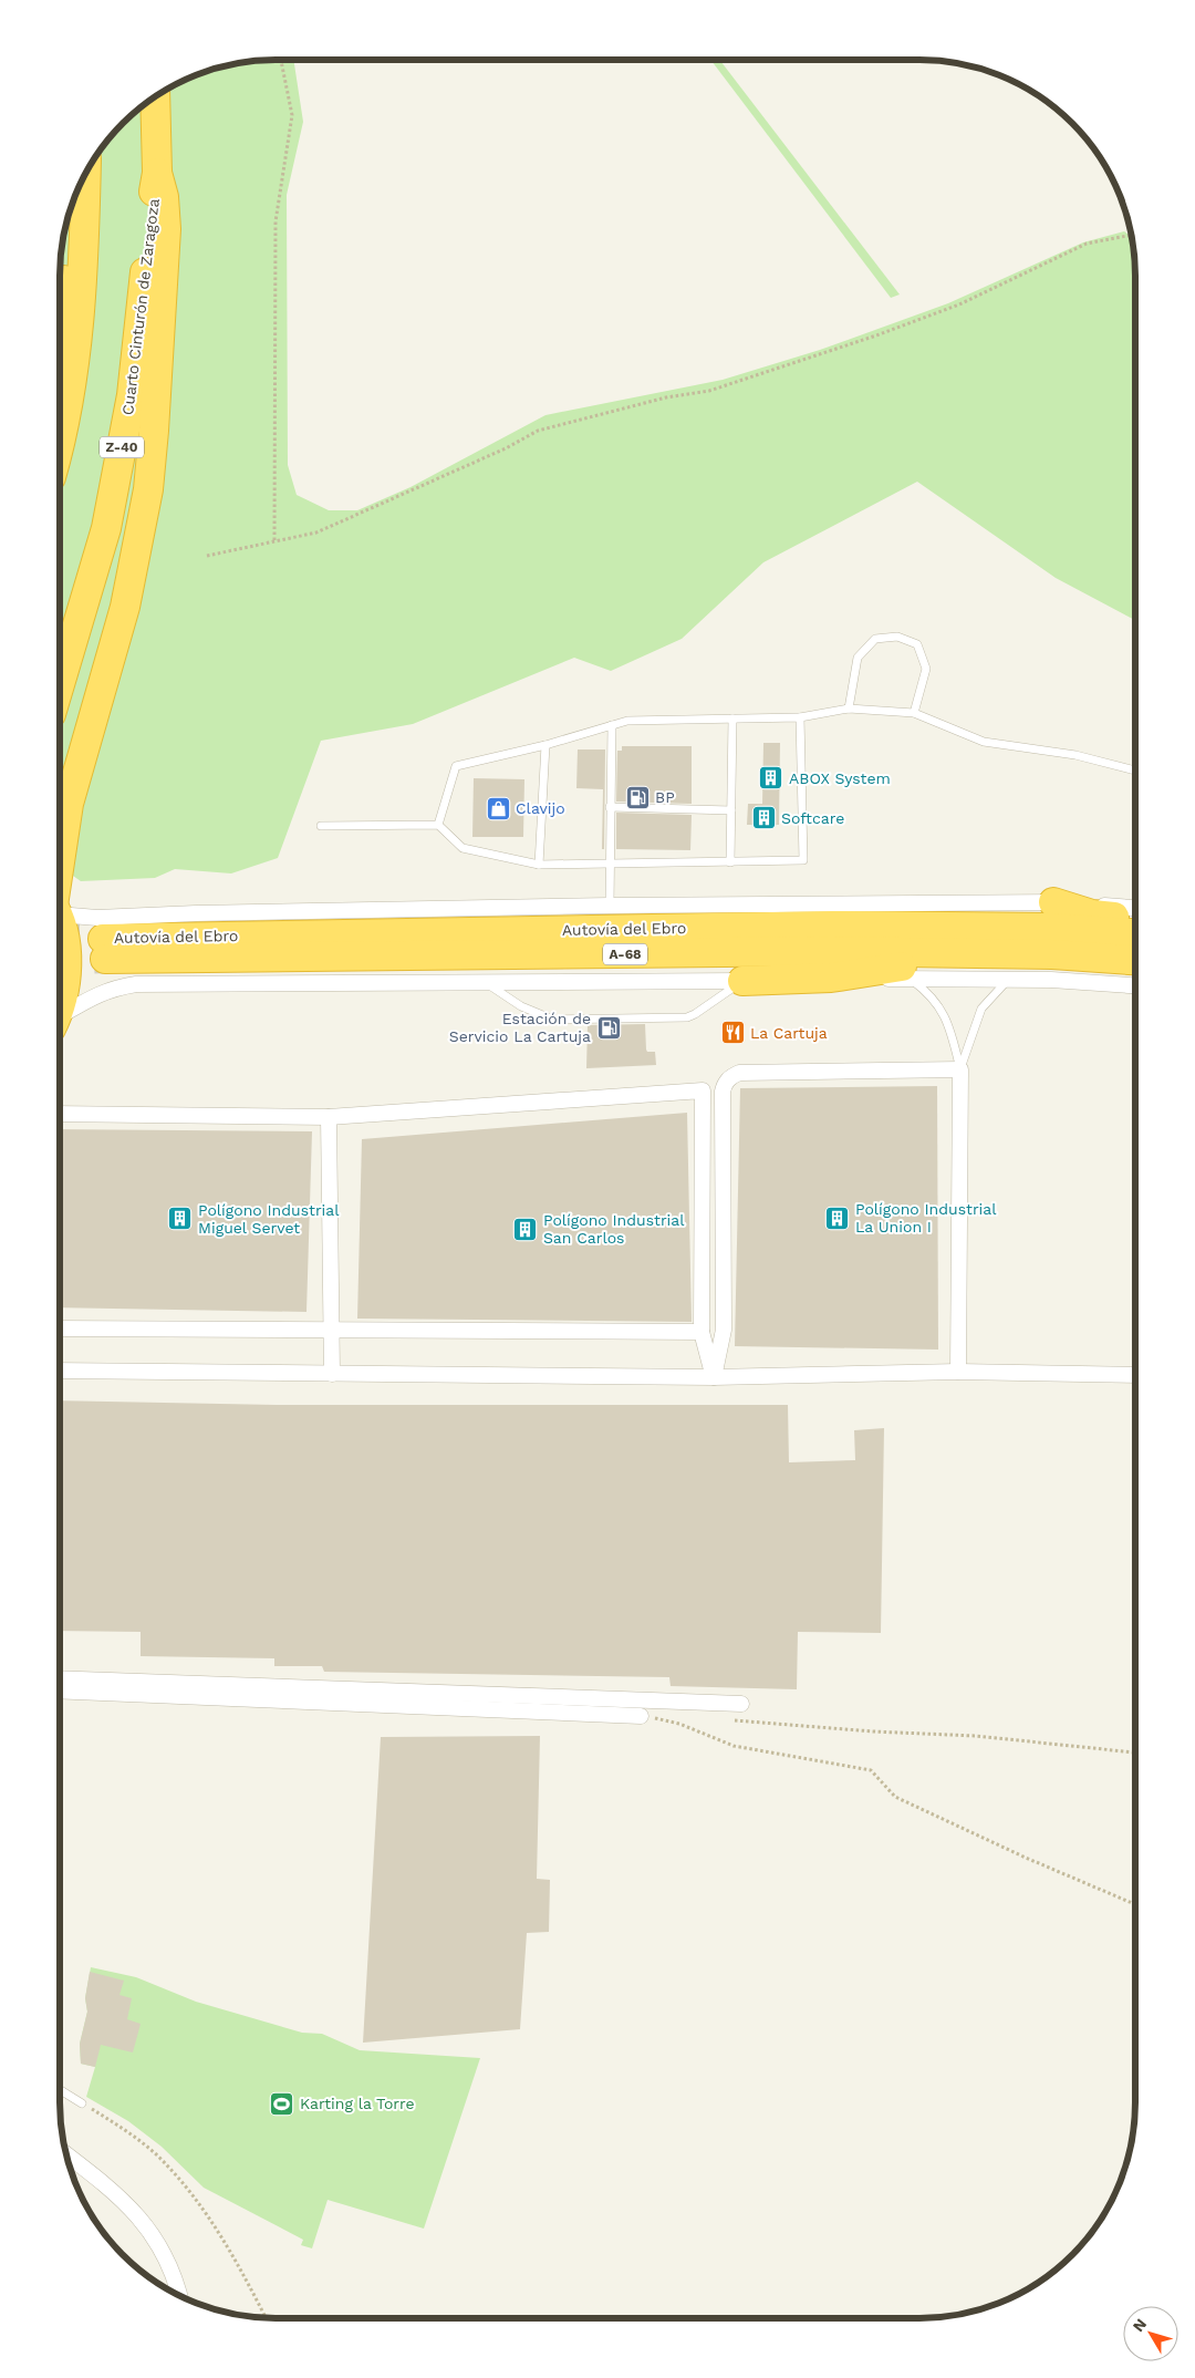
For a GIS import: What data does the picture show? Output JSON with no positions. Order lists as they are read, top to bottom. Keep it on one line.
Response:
{"streets":{"highway":["Cuarto Cinturón de Zaragoza","Z-40","Autovía del Ebro","A-68"]},"places":{"building":["ABOX System","Softcare","Polígono Industrial La Union I","Polígono Industrial Miguel Servet","Polígono Industrial San Carlos"],"fuel station":["BP","Estación de Servicio La Cartuja"],"shop":["Clavijo"],"restaurant":["La Cartuja"],"sports":["Karting la Torre"]},"north":"top left"}
